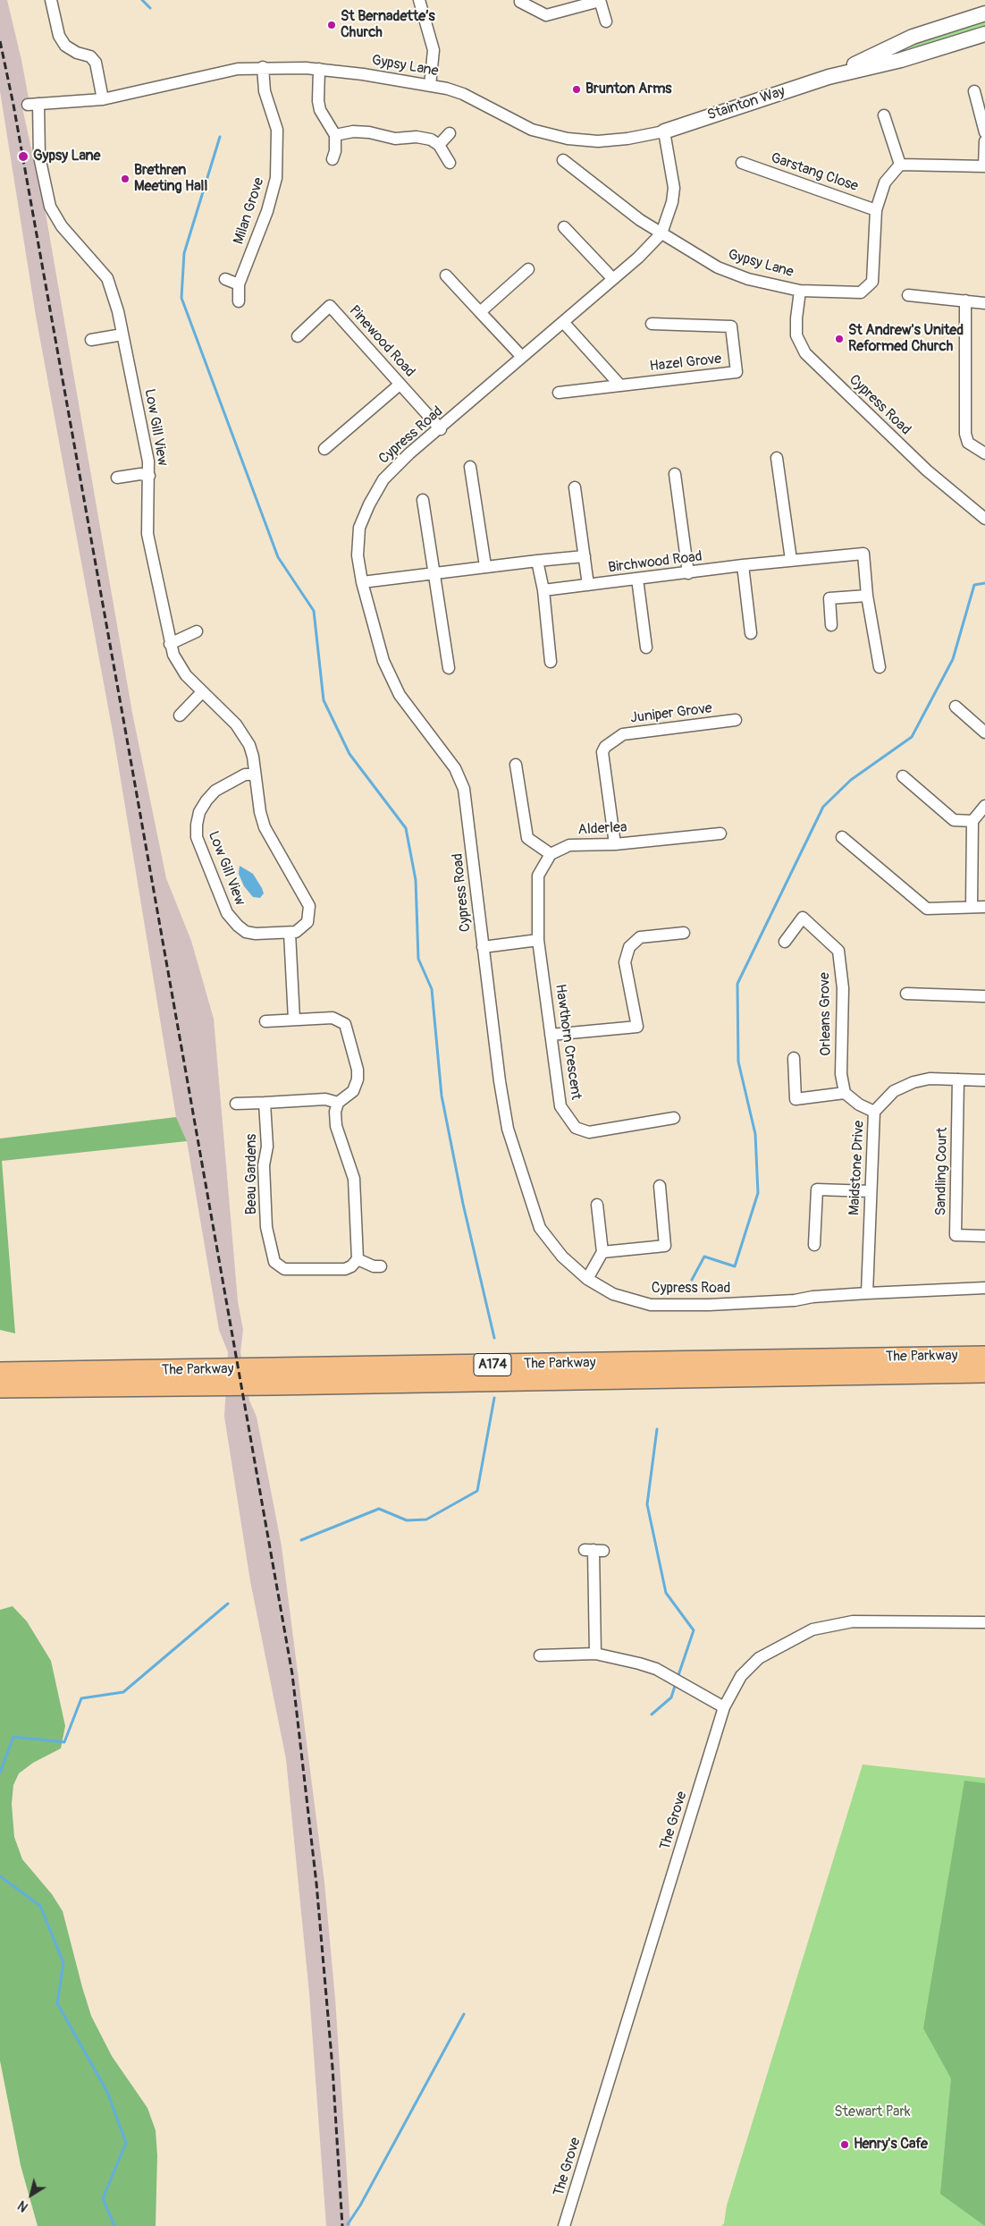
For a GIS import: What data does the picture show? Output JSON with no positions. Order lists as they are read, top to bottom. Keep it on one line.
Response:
{"streets":{"highway":["The Parkway","A174"],"street":["Gypsy Lane","Stainton Way","Garstang Close","Milan Grove","Pinewood Road","Hazel Grove","Cypress Road","Low Gill View","Birchwood Road","Juniper Grove","Alderlea","Orleans Grove","Hawthorn Crescent","Maidstone Drive","Sandling Court","Beau Gardens","The Grove"]},"crossings":[["Gypsy Lane","Stainton Way"],["Gypsy Lane","Garstang Close"],["Gypsy Lane","Milan Grove"],["Gypsy Lane","Cypress Road"],["Gypsy Lane","Low Gill View"],["Pinewood Road","Cypress Road"],["Cypress Road","Maidstone Drive"],["Juniper Grove","Alderlea"],["Maidstone Drive","Sandling Court"]],"parks":["Stewart Park"],"places":["St Bernadette’s Church","Brunton Arms","Gypsy Lane","Brethren Meeting Hall","St Andrew's United Reformed Church","Henry's Cafe"],"north":"bottom left"}
